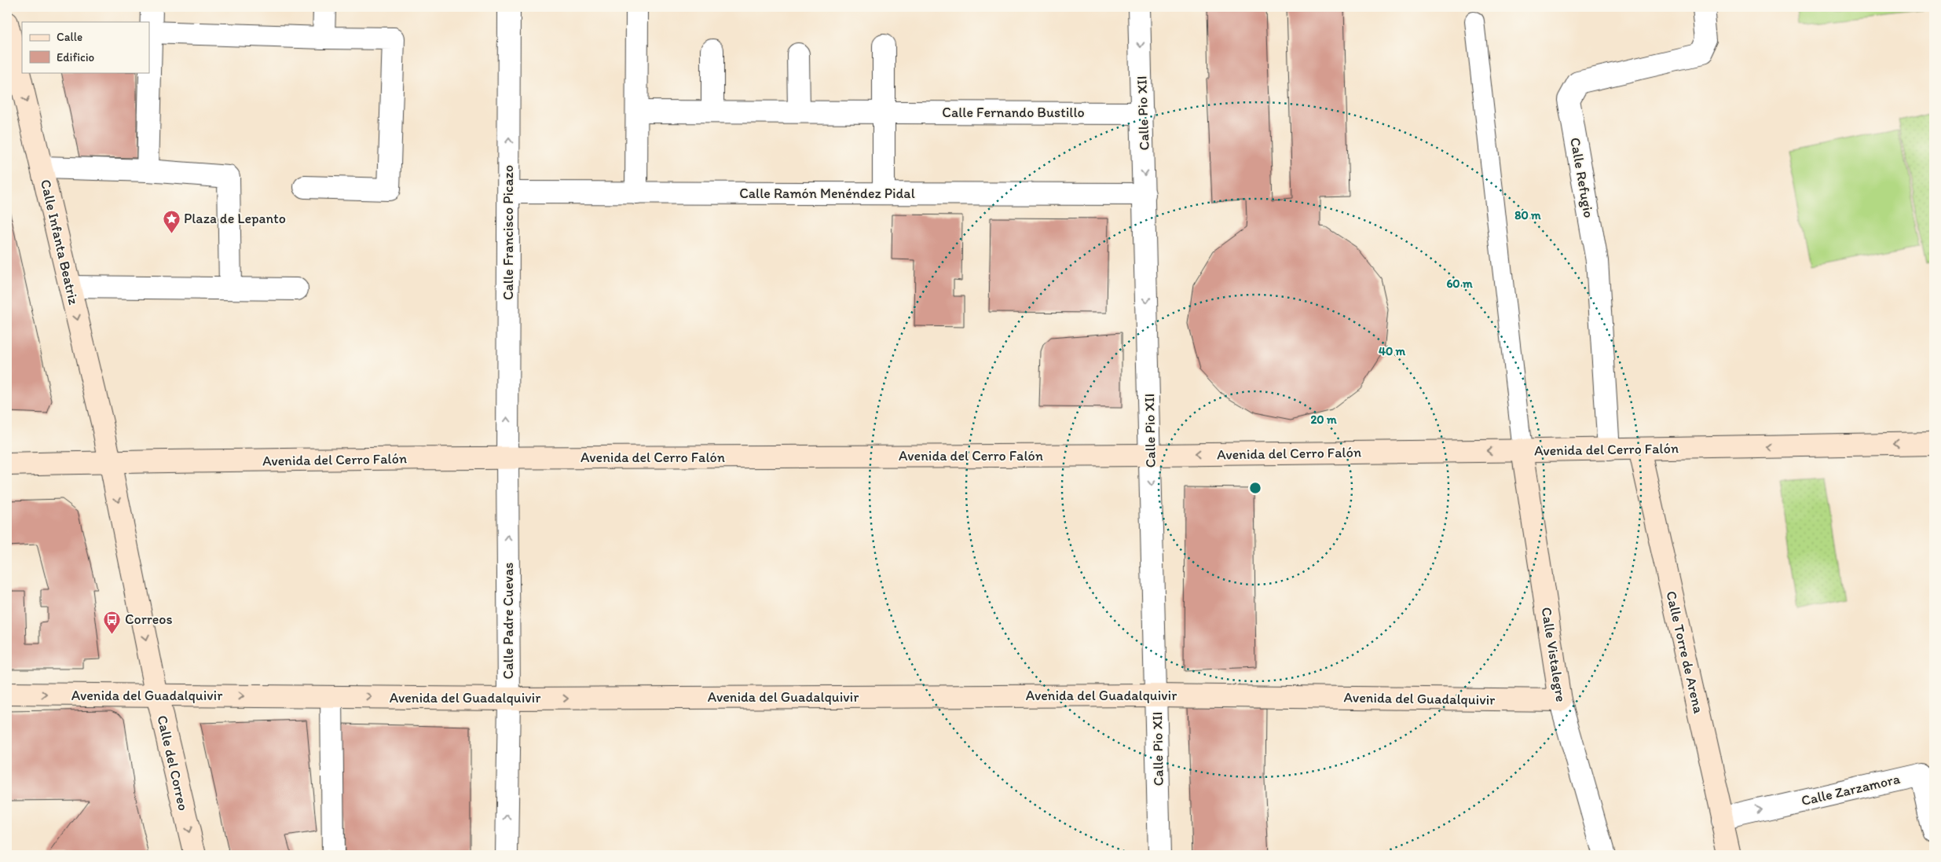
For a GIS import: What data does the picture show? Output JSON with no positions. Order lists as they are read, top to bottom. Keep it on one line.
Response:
{"streets":{"street":["Calle Fernando Bustillo","Calle Pio XII","Calle Refugio","Calle Ramón Menéndez Pidal","Calle Francisco Picazo","Calle Infanta Beatriz","Avenida del Cerro Falón","Calle Padre Cuevas","Calle Torre de Arena","Calle Vistalegre","Avenida del Guadalquivir","Calle del Correo","Calle Zarzamora"]},"crossings":[["Calle Fernando Bustillo","Calle Pio XII"],["Calle Pio XII","Calle Ramón Menéndez Pidal"],["Calle Pio XII","Avenida del Cerro Falón"],["Calle Pio XII","Avenida del Guadalquivir"],["Calle Refugio","Avenida del Cerro Falón"],["Calle Ramón Menéndez Pidal","Calle Francisco Picazo"],["Calle Francisco Picazo","Avenida del Cerro Falón"],["Calle Francisco Picazo","Calle Padre Cuevas"],["Calle Infanta Beatriz","Avenida del Cerro Falón"],["Calle Infanta Beatriz","Calle del Correo"],["Avenida del Cerro Falón","Calle Padre Cuevas"],["Avenida del Cerro Falón","Calle Torre de Arena"],["Avenida del Cerro Falón","Calle Vistalegre"],["Avenida del Cerro Falón","Calle del Correo"],["Calle Padre Cuevas","Avenida del Guadalquivir"],["Calle Torre de Arena","Calle Zarzamora"],["Calle Vistalegre","Avenida del Guadalquivir"],["Avenida del Guadalquivir","Calle del Correo"]],"one_way":["Calle Pio XII","Avenida del Guadalquivir","Calle Zarzamora"],"places":{"place":["Plaza de Lepanto"],"bus stop":["Correos"]},"legend":["Calle","Edificio"],"rings":["80 m","60 m","40 m","20 m"]}
